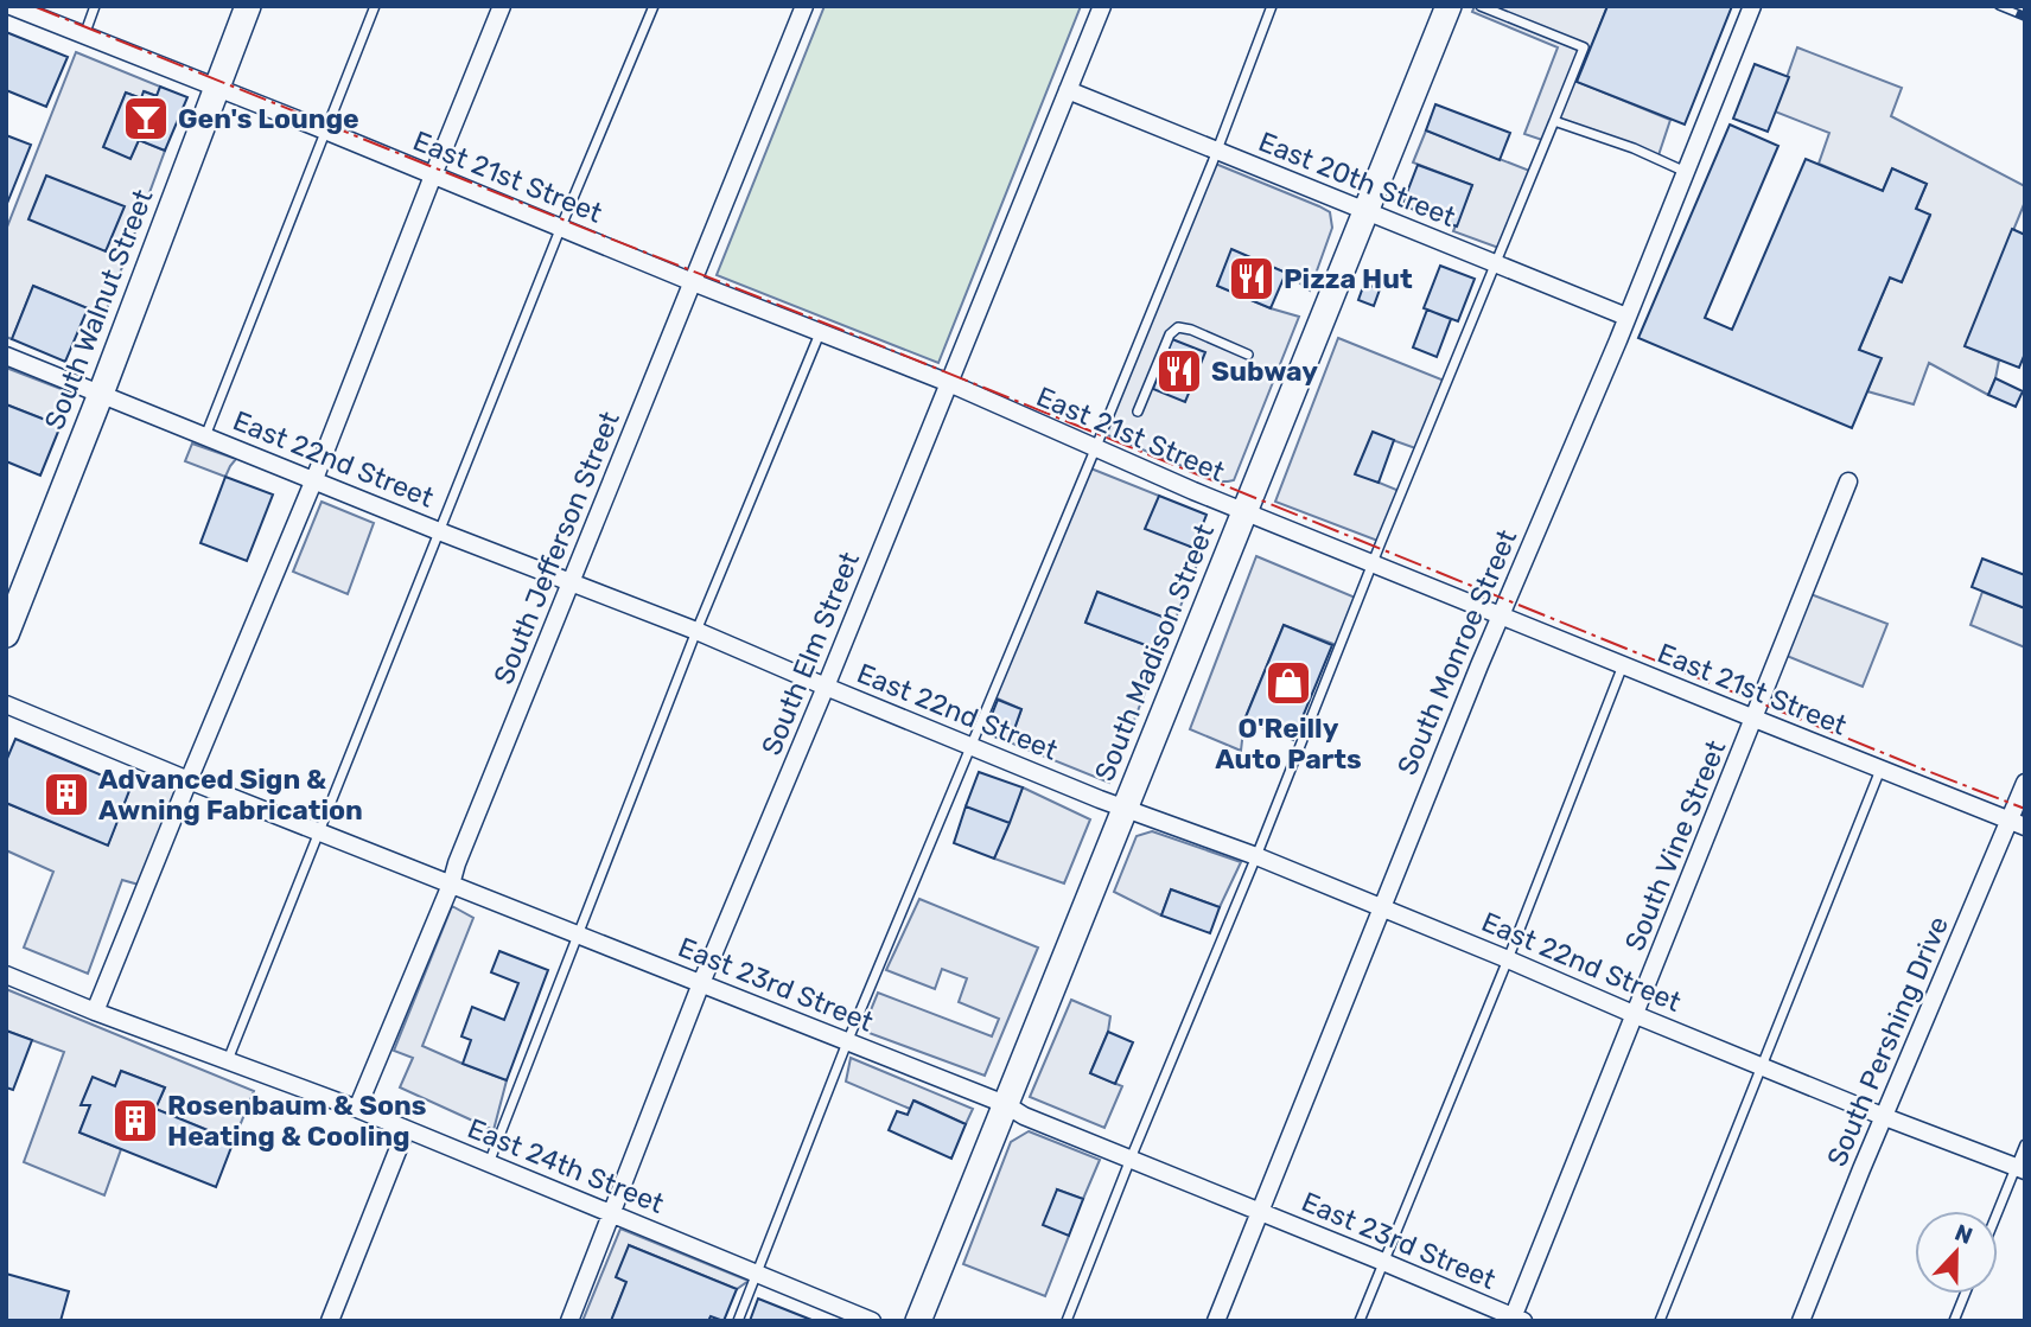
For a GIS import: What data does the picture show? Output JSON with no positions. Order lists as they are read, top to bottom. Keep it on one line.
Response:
{"streets":{"main road":["South Walnut Street","South Madison Street"],"street":["East 21st Street","East 20th Street","East 22nd Street","South Jefferson Street","South Monroe Street","South Elm Street","South Vine Street","East 23rd Street","South Pershing Drive","East 24th Street"]},"crossings":[["East 21st Street","South Walnut Street"],["East 21st Street","South Jefferson Street"],["East 21st Street","South Madison Street"],["East 21st Street","South Monroe Street"],["East 21st Street","South Elm Street"],["East 21st Street","South Vine Street"],["East 21st Street","South Pershing Drive"],["East 20th Street","South Madison Street"],["East 20th Street","South Monroe Street"],["East 20th Street","South Elm Street"],["South Walnut Street","East 22nd Street"],["East 22nd Street","South Jefferson Street"],["East 22nd Street","South Madison Street"],["East 22nd Street","South Monroe Street"],["East 22nd Street","South Elm Street"],["East 22nd Street","South Vine Street"],["East 22nd Street","South Pershing Drive"],["South Jefferson Street","East 23rd Street"],["South Jefferson Street","East 24th Street"],["South Madison Street","East 23rd Street"],["South Monroe Street","East 23rd Street"],["South Elm Street","East 23rd Street"],["South Elm Street","East 24th Street"],["South Vine Street","East 23rd Street"]],"places":{"bar":["Gen's Lounge"],"restaurant":["Pizza Hut","Subway"],"shop":["O'Reilly Auto Parts"],"building":["Advanced Sign & Awning Fabrication","Rosenbaum & Sons Heating & Cooling"]},"north":"top"}
